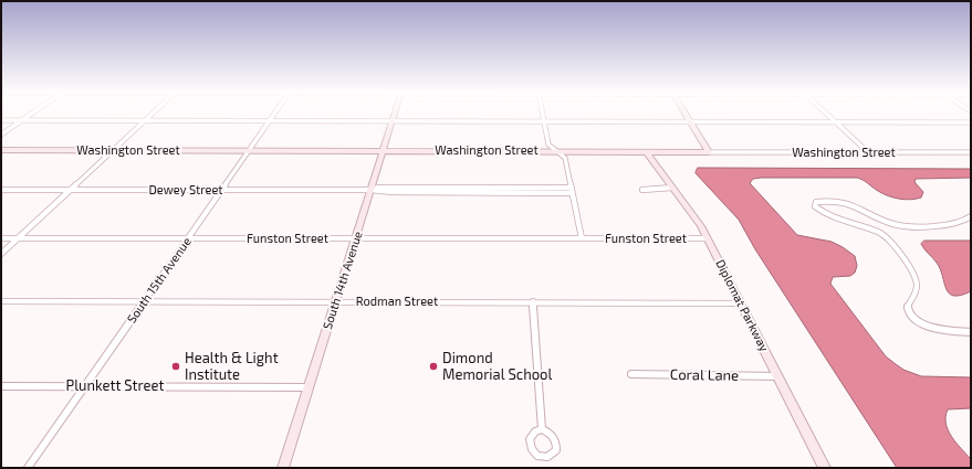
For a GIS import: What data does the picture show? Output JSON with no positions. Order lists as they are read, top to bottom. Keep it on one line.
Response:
{"streets":{"street":["Washington Street","Dewey Street","Funston Street","South 15th Avenue","South 14th Avenue","Rodman Street","Diplomat Parkway","Coral Lane","Plunkett Street"]},"crossings":[["Washington Street","South 15th Avenue"],["Washington Street","South 14th Avenue"],["Washington Street","Diplomat Parkway"],["Dewey Street","South 15th Avenue"],["Dewey Street","South 14th Avenue"],["Funston Street","South 15th Avenue"],["Funston Street","South 14th Avenue"],["Funston Street","Diplomat Parkway"],["South 15th Avenue","Rodman Street"],["South 15th Avenue","Plunkett Street"],["South 14th Avenue","Rodman Street"],["South 14th Avenue","Plunkett Street"],["Rodman Street","Diplomat Parkway"],["Diplomat Parkway","Coral Lane"]],"places":["Health & Light Institute","Dimond Memorial School"]}
